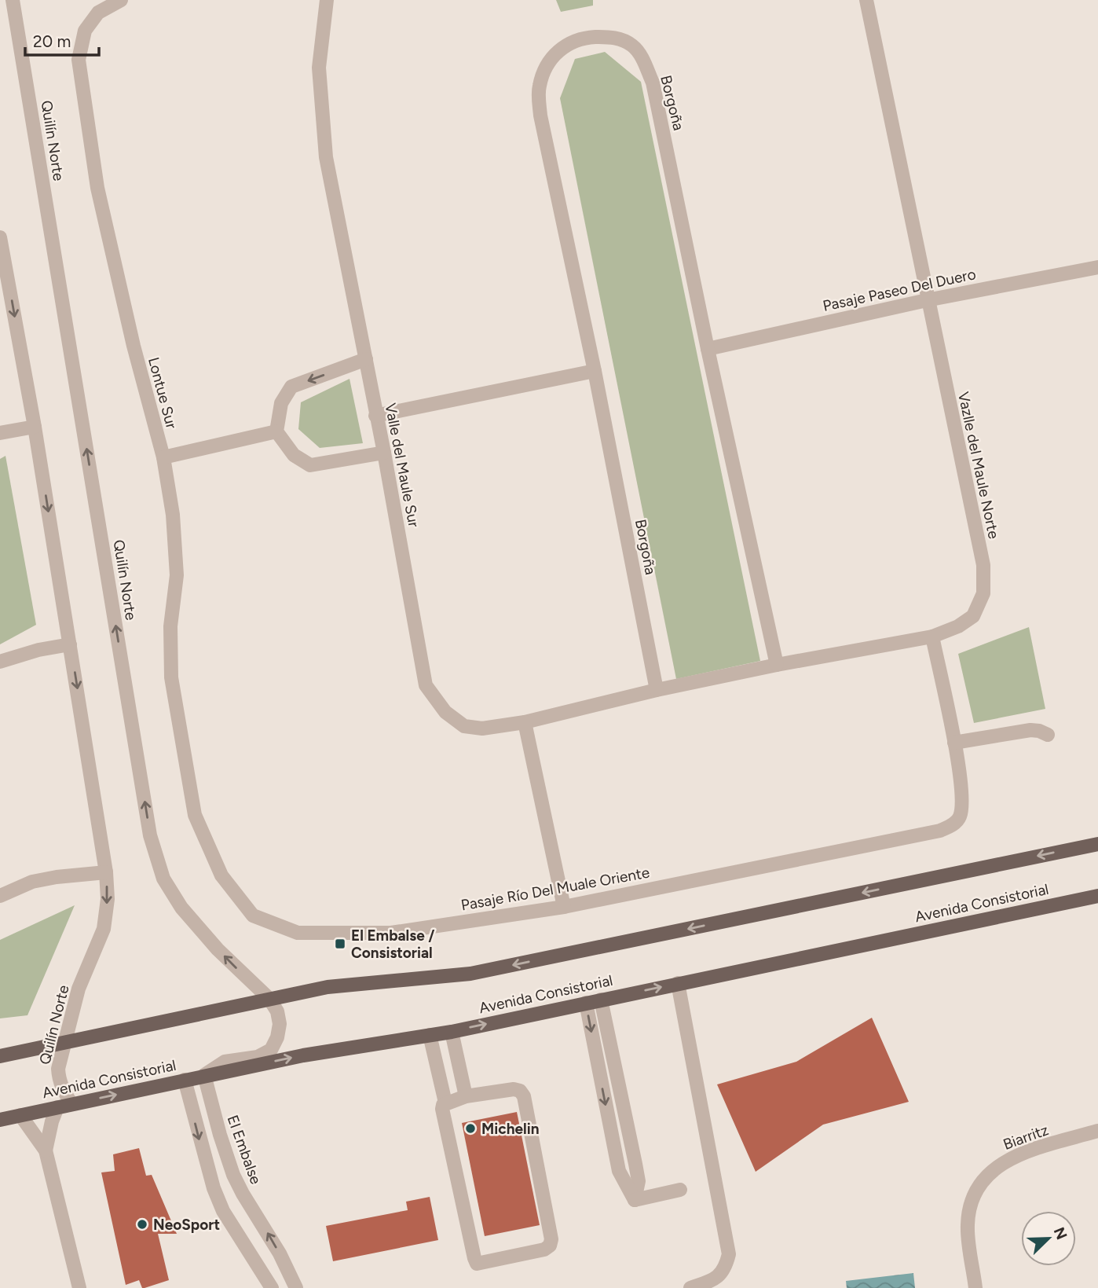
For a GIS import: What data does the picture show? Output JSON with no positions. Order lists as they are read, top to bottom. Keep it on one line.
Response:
{"streets":{"main road":["Avenida Consistorial"],"street":["Borgoña","Quilín Norte","Pasaje Paseo Del Duero","Lontue Sur","Valle del Maule Sur","Vazlle del Maule Norte","Pasaje Río Del Muale Oriente","Biarritz","El Embalse"]},"crossings":[["Borgoña","Pasaje Paseo Del Duero"],["Borgoña","Valle del Maule Sur"],["Borgoña","Vazlle del Maule Norte"],["Quilín Norte","Avenida Consistorial"],["Quilín Norte","El Embalse"],["Pasaje Paseo Del Duero","Vazlle del Maule Norte"],["Lontue Sur","Pasaje Río Del Muale Oriente"],["Valle del Maule Sur","Vazlle del Maule Norte"],["Avenida Consistorial","El Embalse"]],"places":{"transit":["El Embalse / Consistorial"],"other":["Michelin","NeoSport"]},"scale_bar":"20 m","north":"top right"}
